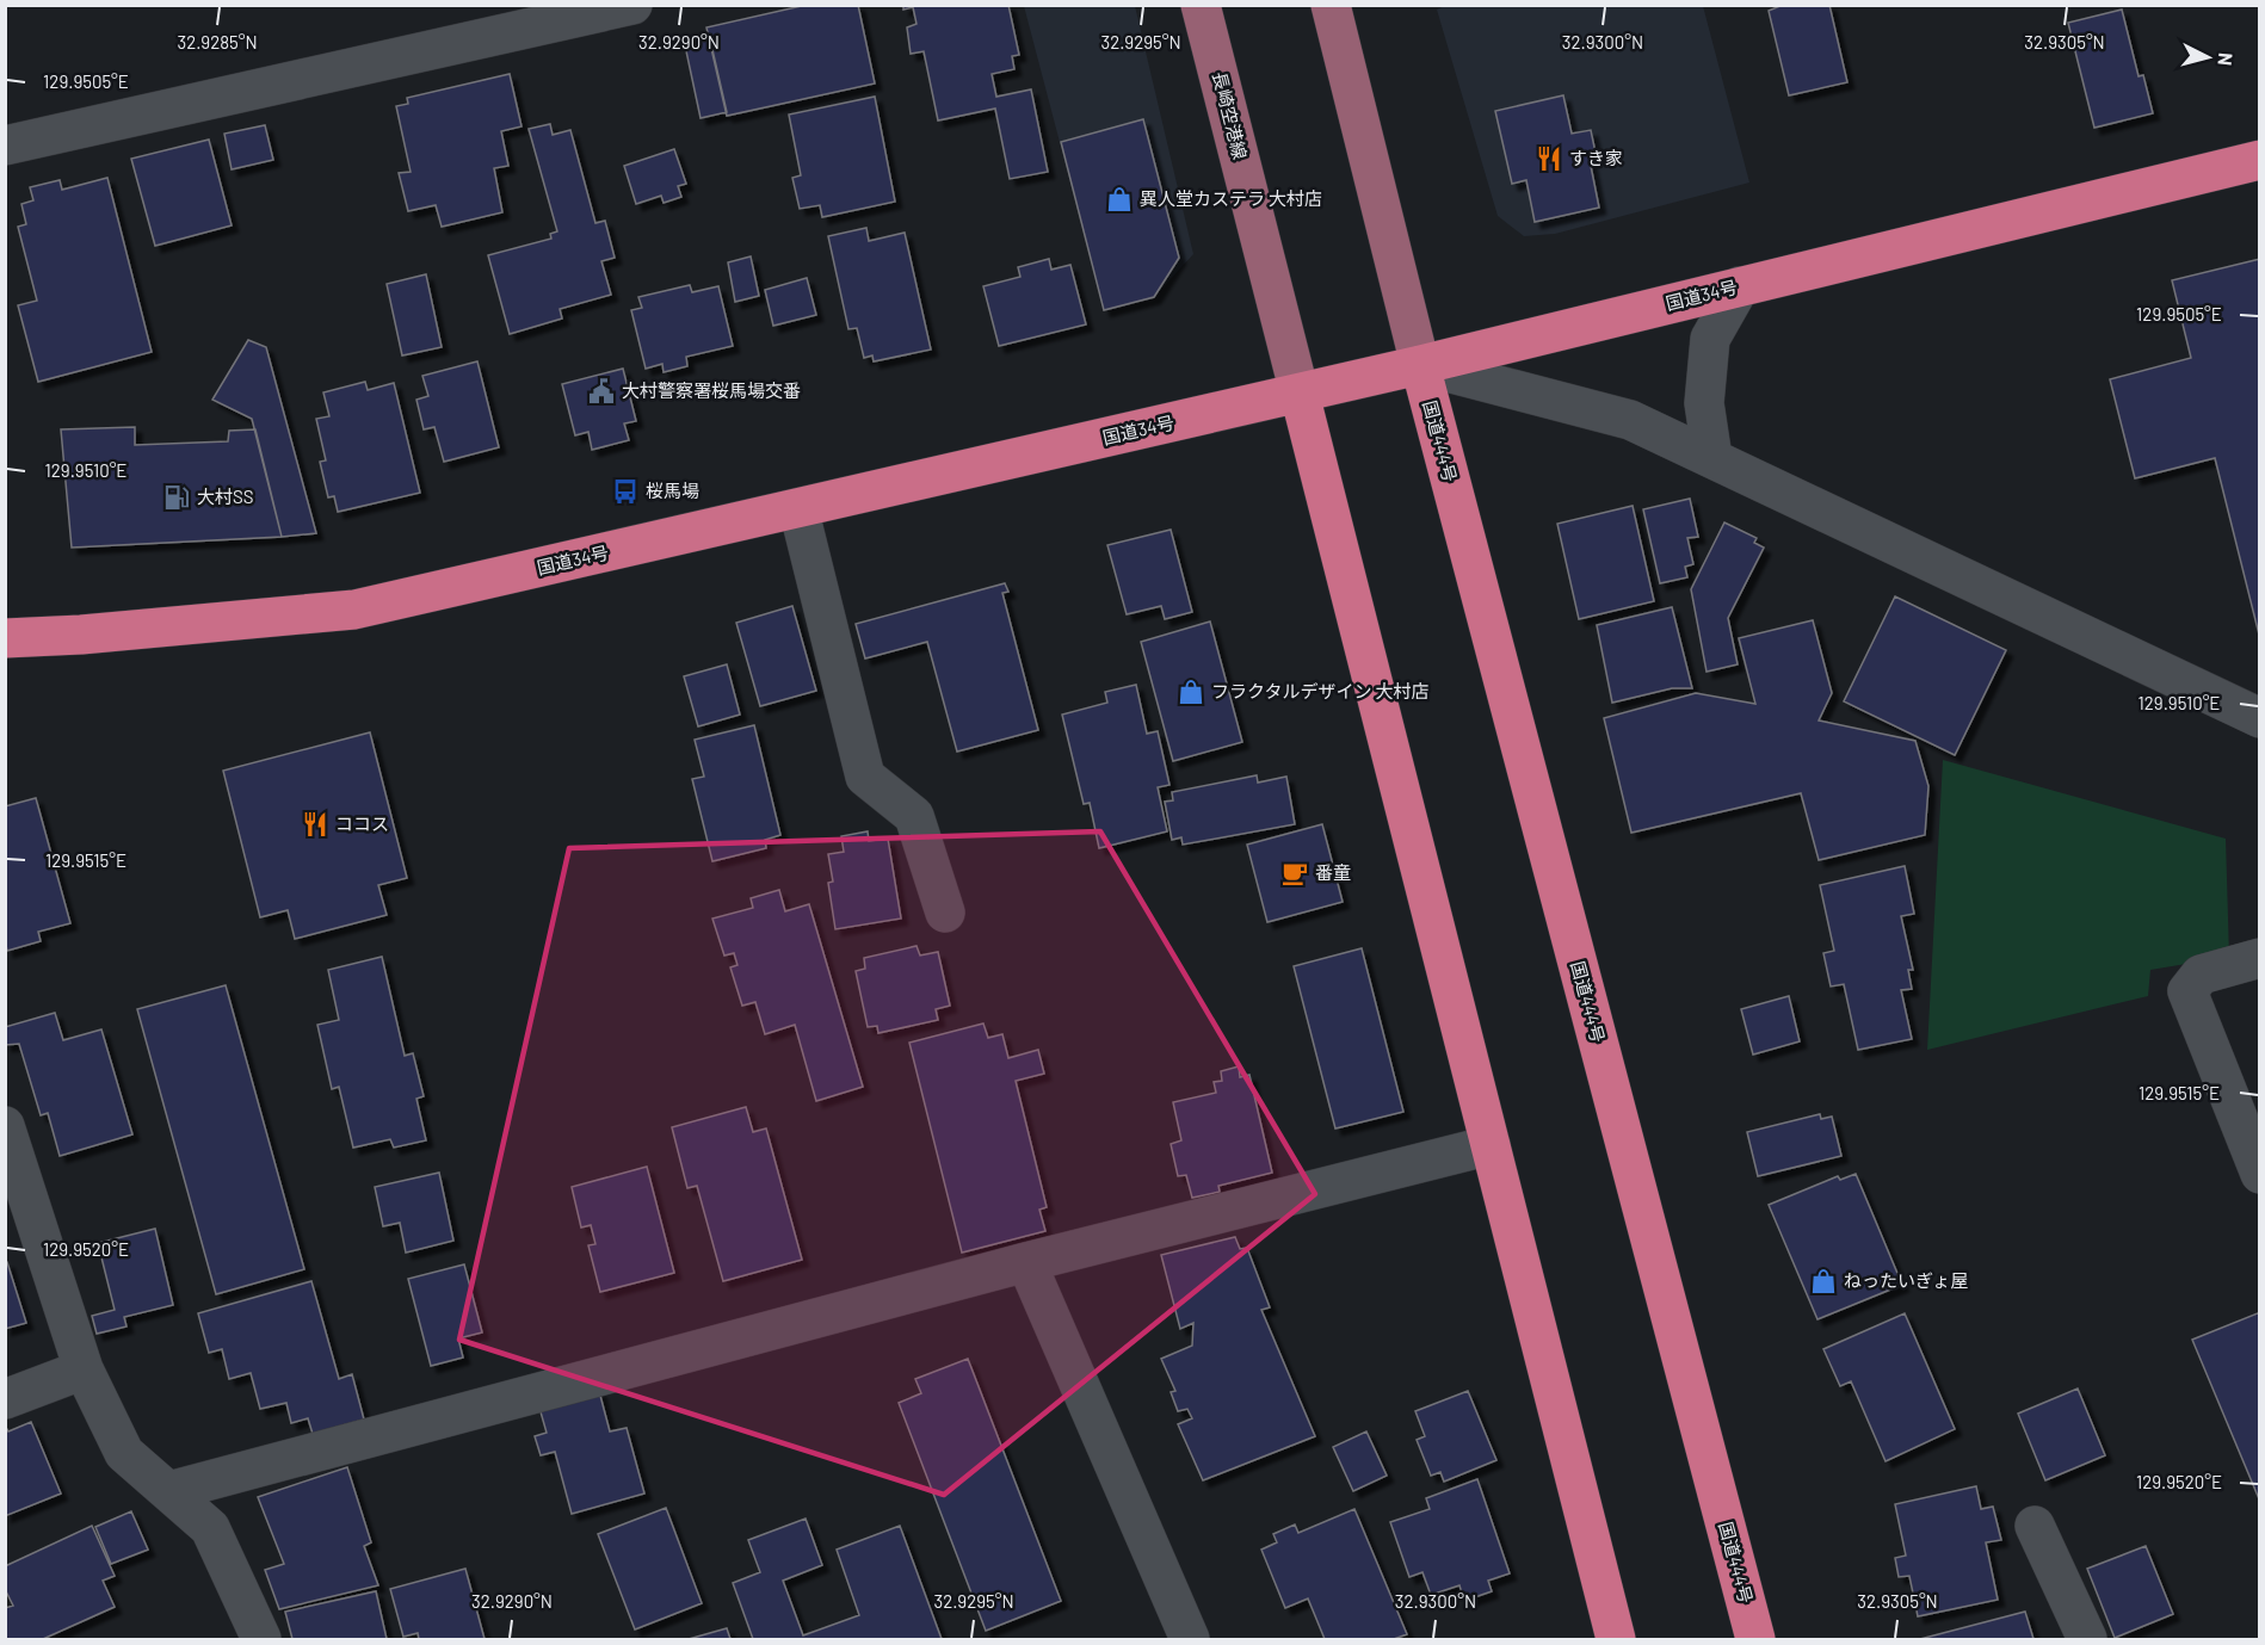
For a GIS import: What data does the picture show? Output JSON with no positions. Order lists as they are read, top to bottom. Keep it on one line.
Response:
{"streets":{"highway":["国道34号","国道444号"],"main road":["長崎空港線"]},"crossings":[["長崎空港線","国道34号"],["国道34号","国道444号"]],"places":{"restaurant":["すき家","ココス"],"shop":["異人堂カステラ 大村店","フラクタルデザイン 大村店","ねったいぎょ屋"],"public building":["大村警察署桜馬場交番"],"bus stop":["桜馬場"],"fuel station":["大村SS"],"cafe":["番童"]},"north":"right","coordinates":["32.9285°N","32.9290°N","32.9295°N","32.9300°N","32.9305°N","129.9505°E","129.9510°E","129.9515°E","129.9520°E"]}
